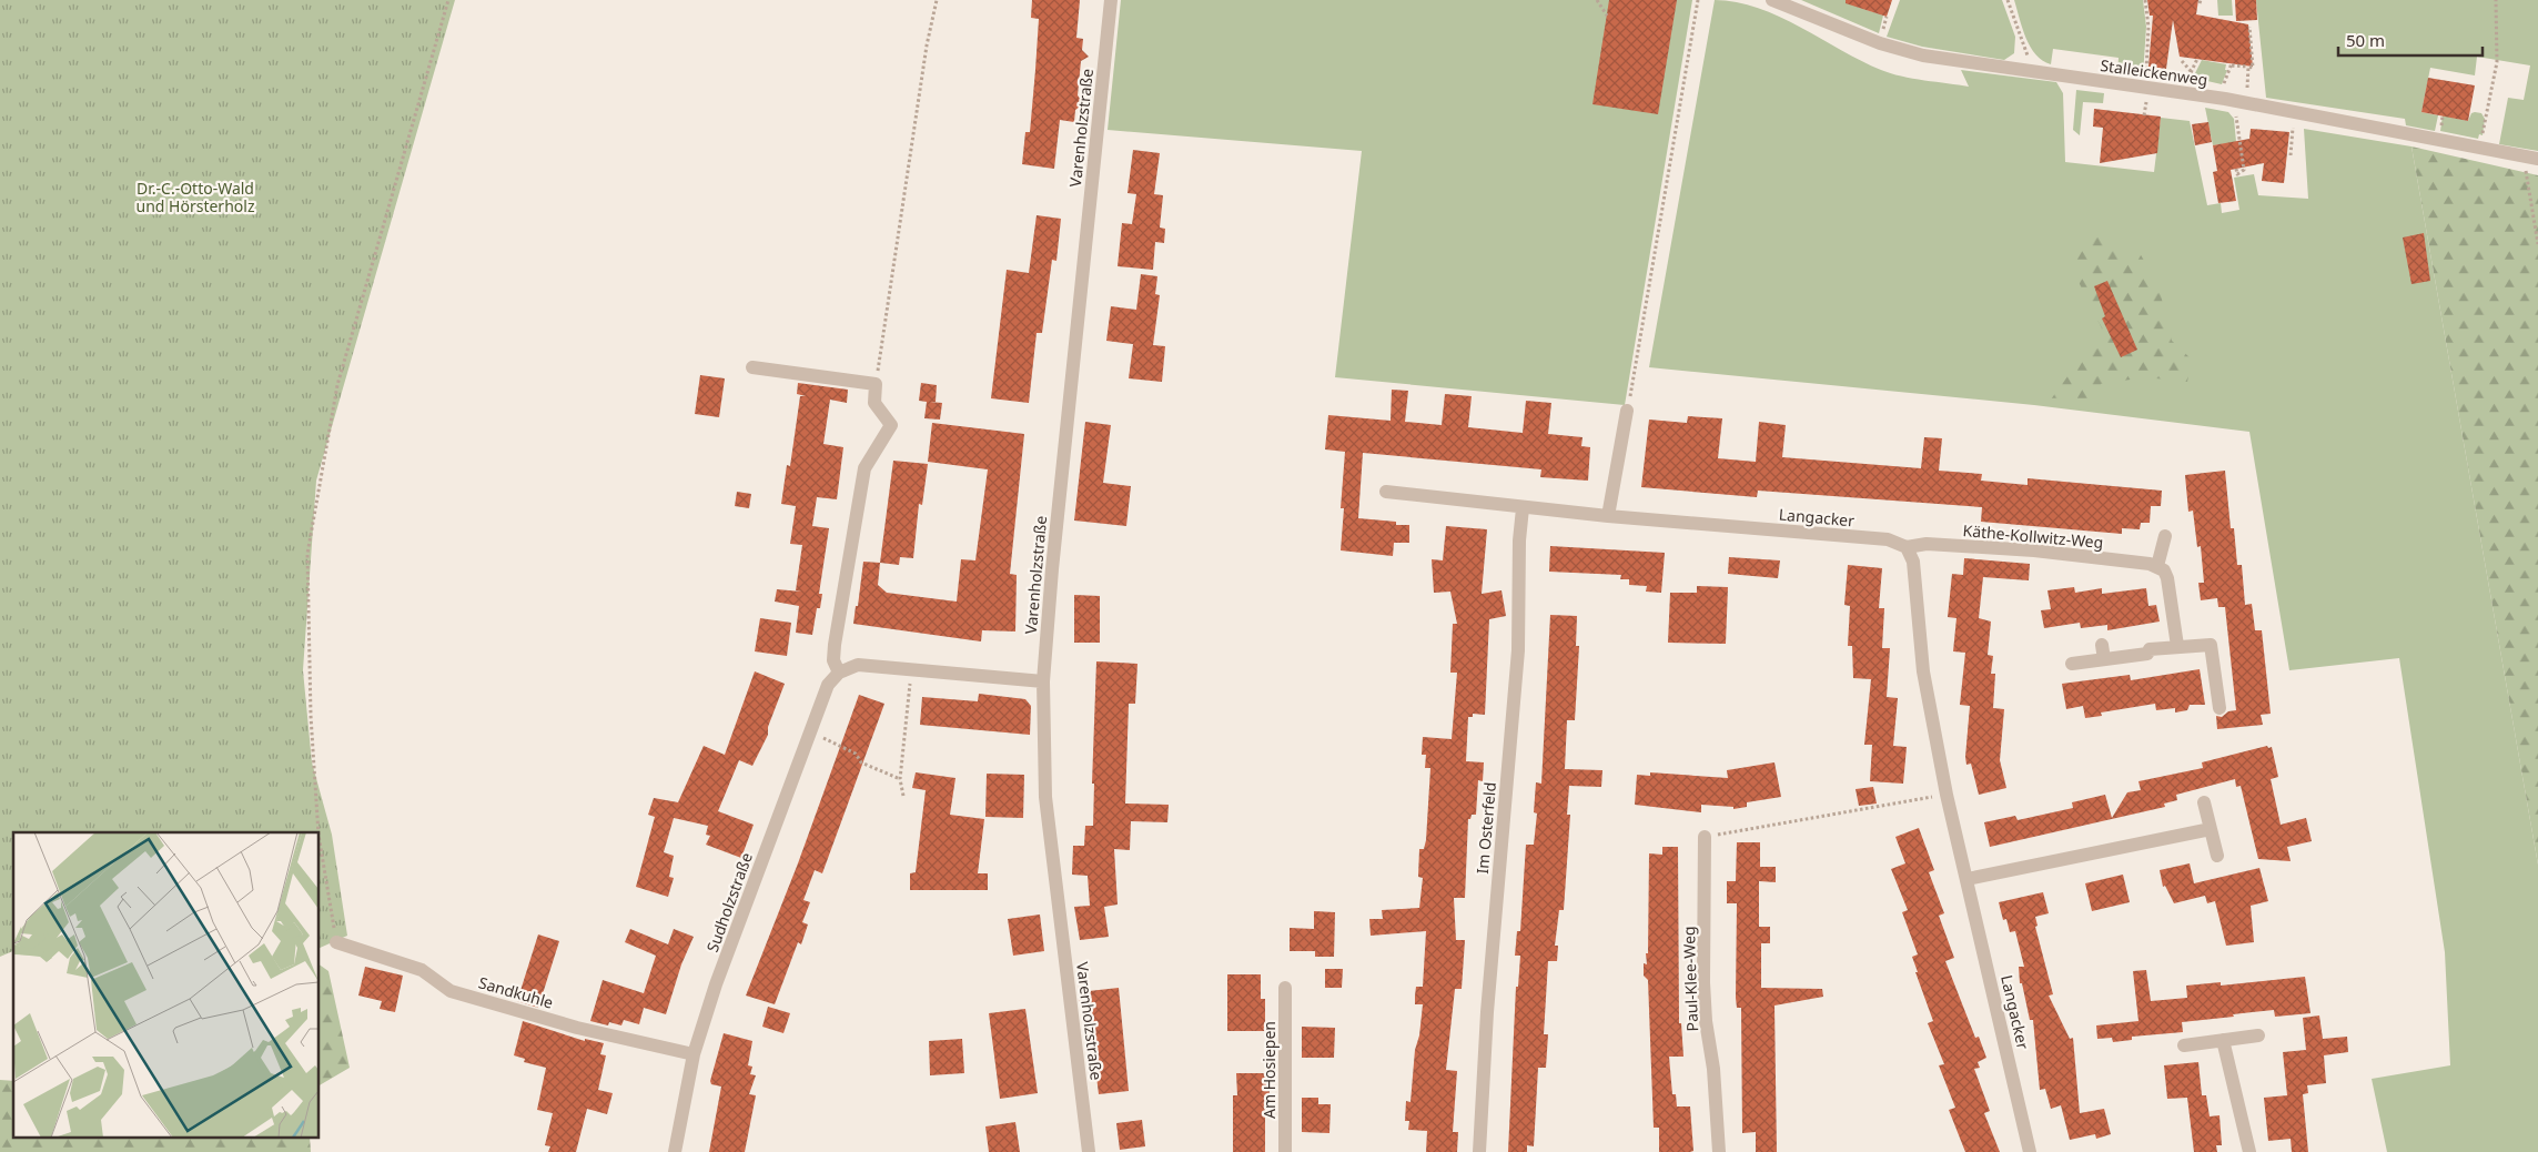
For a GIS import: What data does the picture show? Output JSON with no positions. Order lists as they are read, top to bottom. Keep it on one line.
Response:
{"streets":{"street":["Stalleickenweg","Varenholzstraße","Langacker","Käthe-Kollwitz-Weg","Im Osterfeld","Sudholzstraße","Paul-Klee-Weg","Sandkuhle","Am Hosiepen"]},"crossings":[["Langacker","Käthe-Kollwitz-Weg"],["Langacker","Im Osterfeld"],["Sudholzstraße","Sandkuhle"]],"parks":["Dr.-C.-Otto-Wald und Hörsterholz"],"scale_bar":"50 m"}
